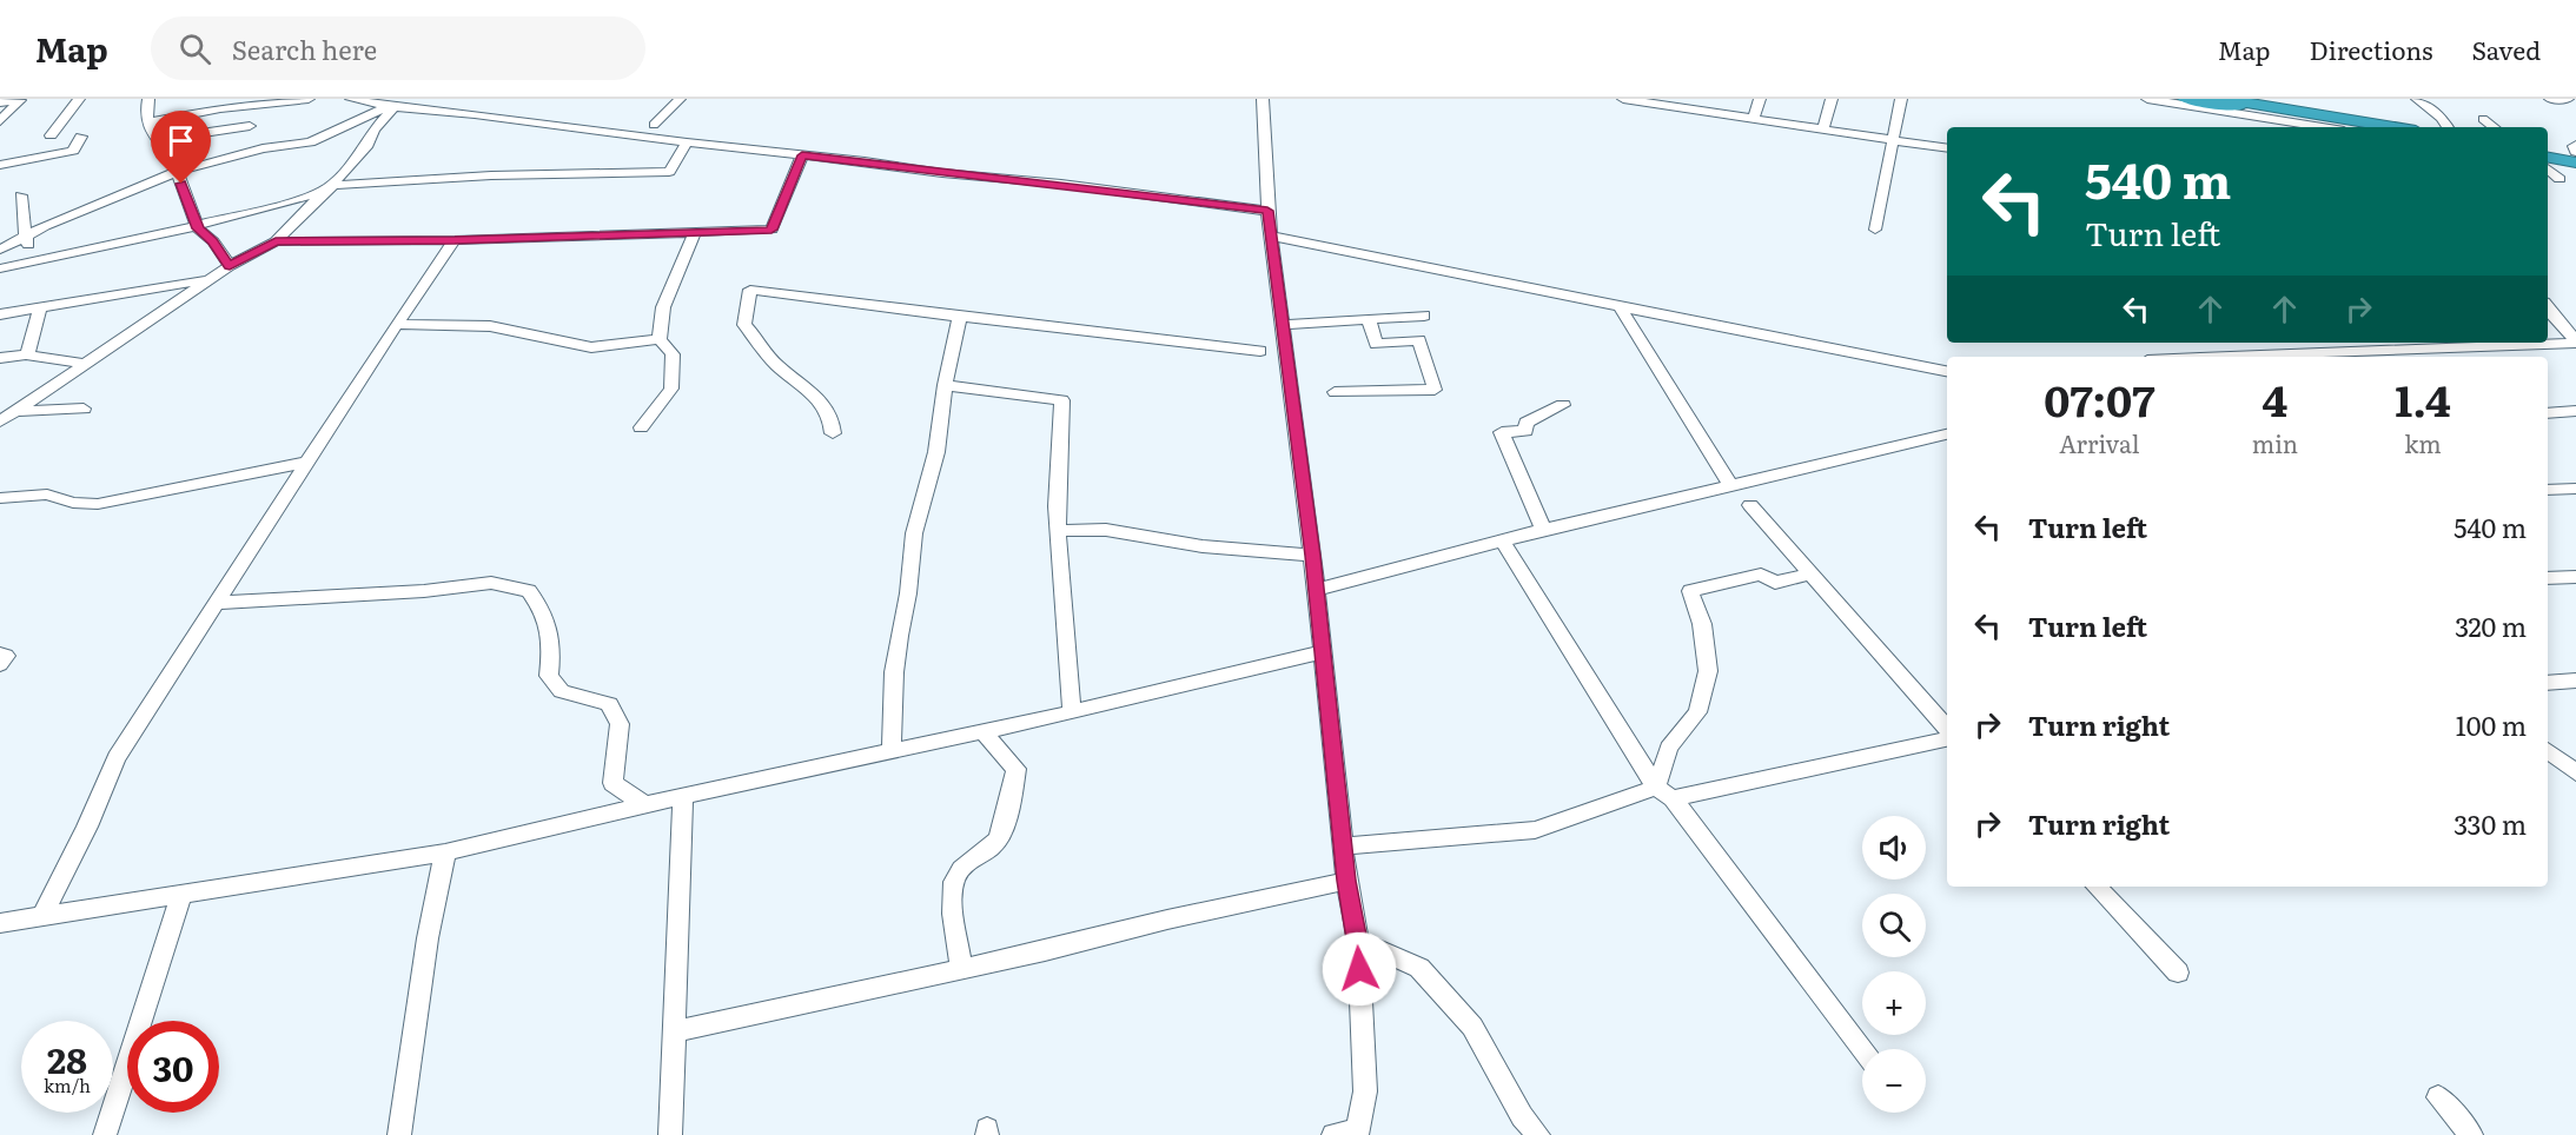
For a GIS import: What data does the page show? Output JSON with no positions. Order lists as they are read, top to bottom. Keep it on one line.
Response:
{"page":{"header":"Map","search":"Search here","nav":["Map","Directions","Saved"],"turn":["540 m","Turn left"],"eta":["07:07","Arrival","4","min","1.4","km"],"list":[{"name":"Turn left","value":"540 m"},{"name":"Turn left","value":"320 m"},{"name":"Turn right","value":"100 m"},{"name":"Turn right","value":"330 m"}],"map_buttons":["+","−"],"speed":"28 km/h","limit":"30"}}
